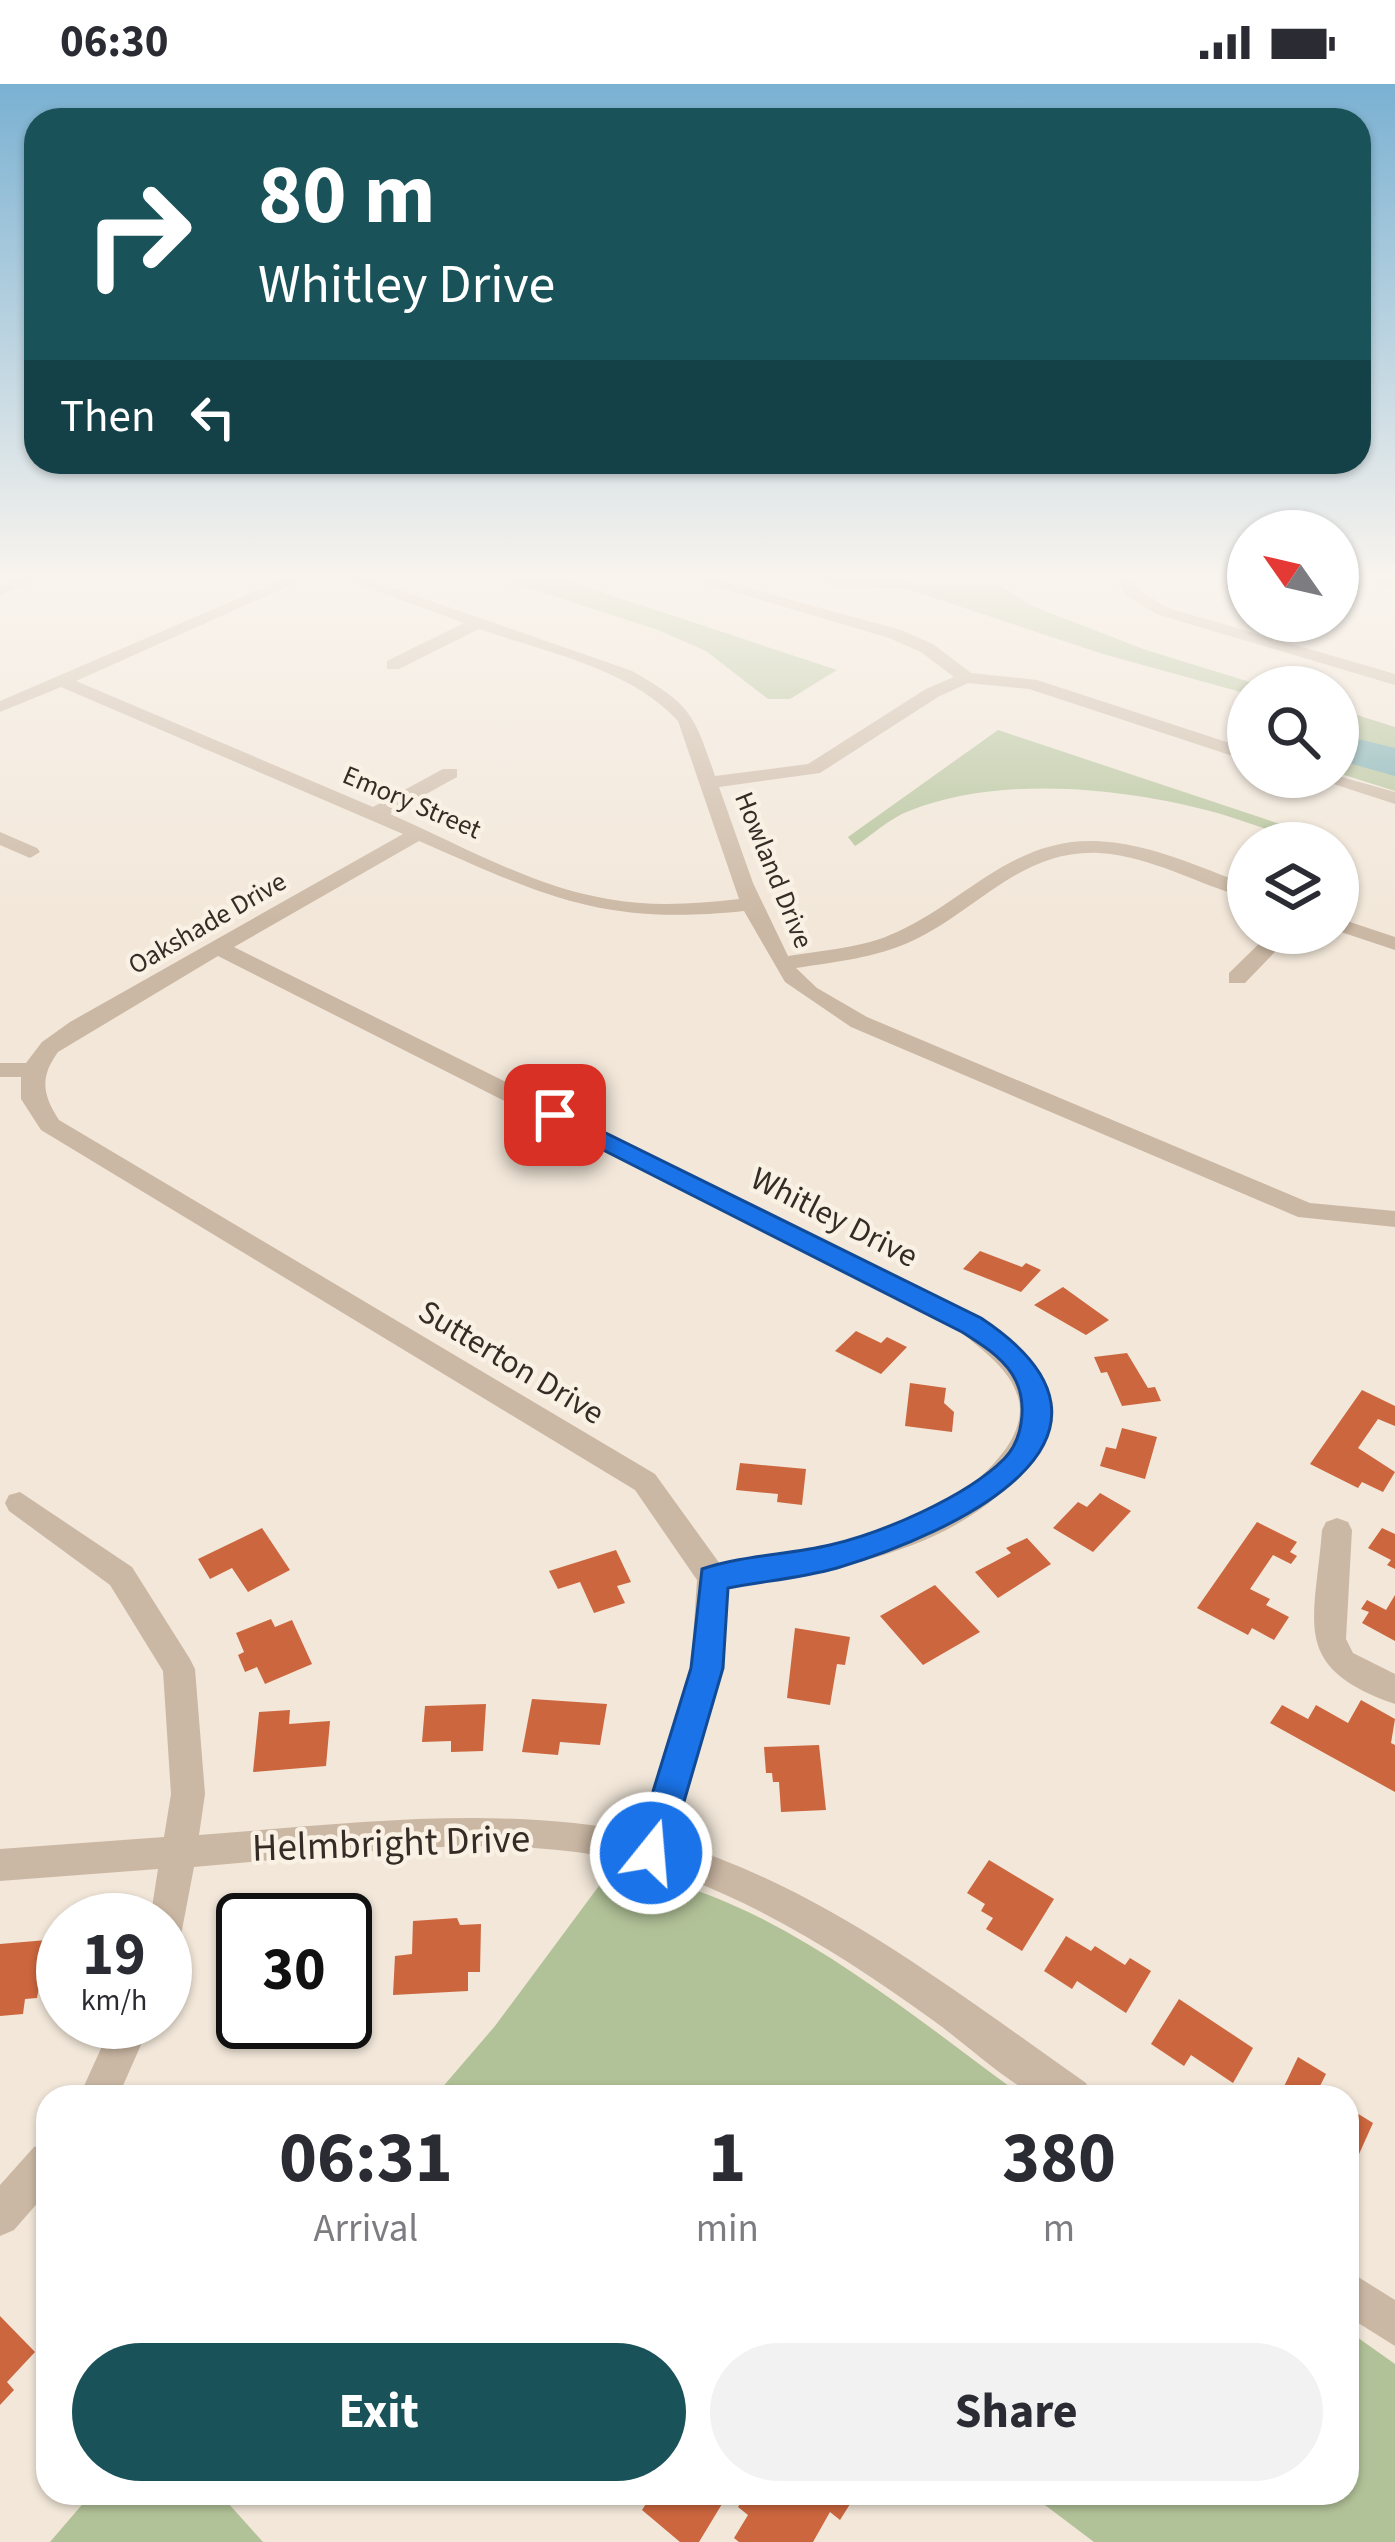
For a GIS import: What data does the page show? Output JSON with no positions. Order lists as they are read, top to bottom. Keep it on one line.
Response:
{"streets":{"street":["Emory Street","Howland Drive","Oakshade Drive","Whitley Drive","Sutterton Drive","Helmbright Drive"]},"crossings":[["Emory Street","Howland Drive"],["Emory Street","Oakshade Drive"],["Oakshade Drive","Whitley Drive"],["Oakshade Drive","Sutterton Drive"],["Whitley Drive","Sutterton Drive"]],"north":"top left","page":{"status":"06:30","turn":["80 m","Whitley Drive"],"then":"Then","speed":"19 km/h","limit":"30","eta":["06:31","Arrival","1","min","380","m"],"buttons":["Exit","Share"]}}
